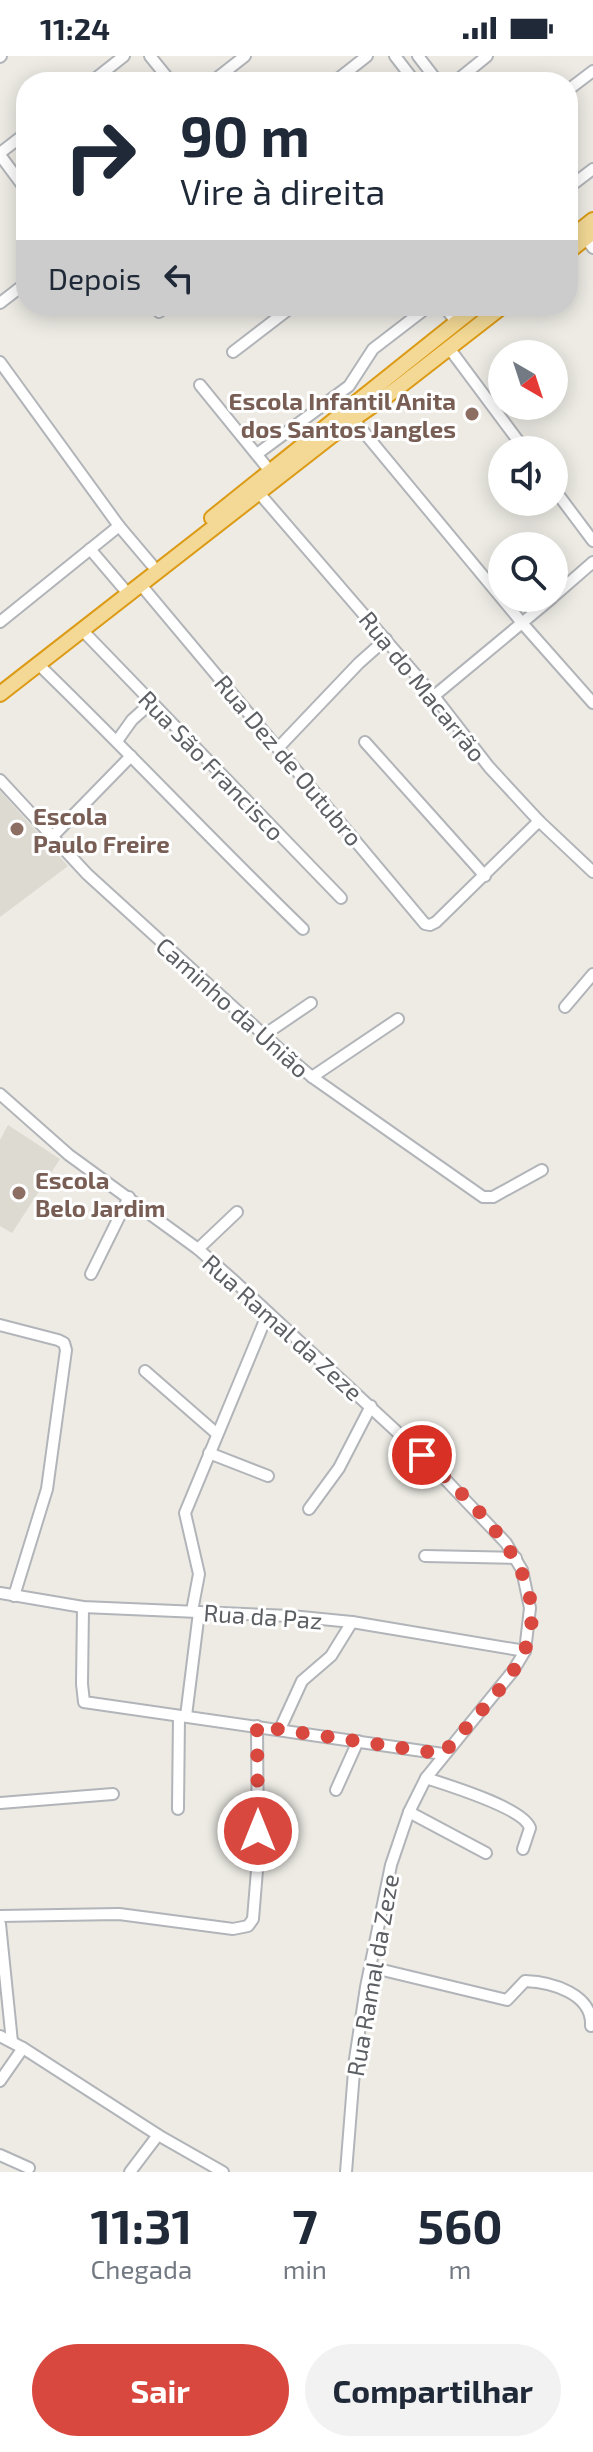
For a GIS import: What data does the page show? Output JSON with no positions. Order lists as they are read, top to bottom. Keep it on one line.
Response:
{"streets":{"street":["Rua do Macarrão","Rua Dez de Outubro","Rua São Francisco","Caminho da União","Rua Ramal da Zeze","Rua da Paz"]},"crossings":[["Rua Ramal da Zeze","Rua da Paz"]],"places":["Escola Infantil Anita dos Santos Jangles","Escola Paulo Freire","Escola Belo Jardim"],"north":"bottom right","page":{"status":"11:24","turn":["90 m","Vire à direita"],"then":"Depois","eta":["11:31","Chegada","7","min","560","m"],"buttons":["Sair","Compartilhar"]}}
